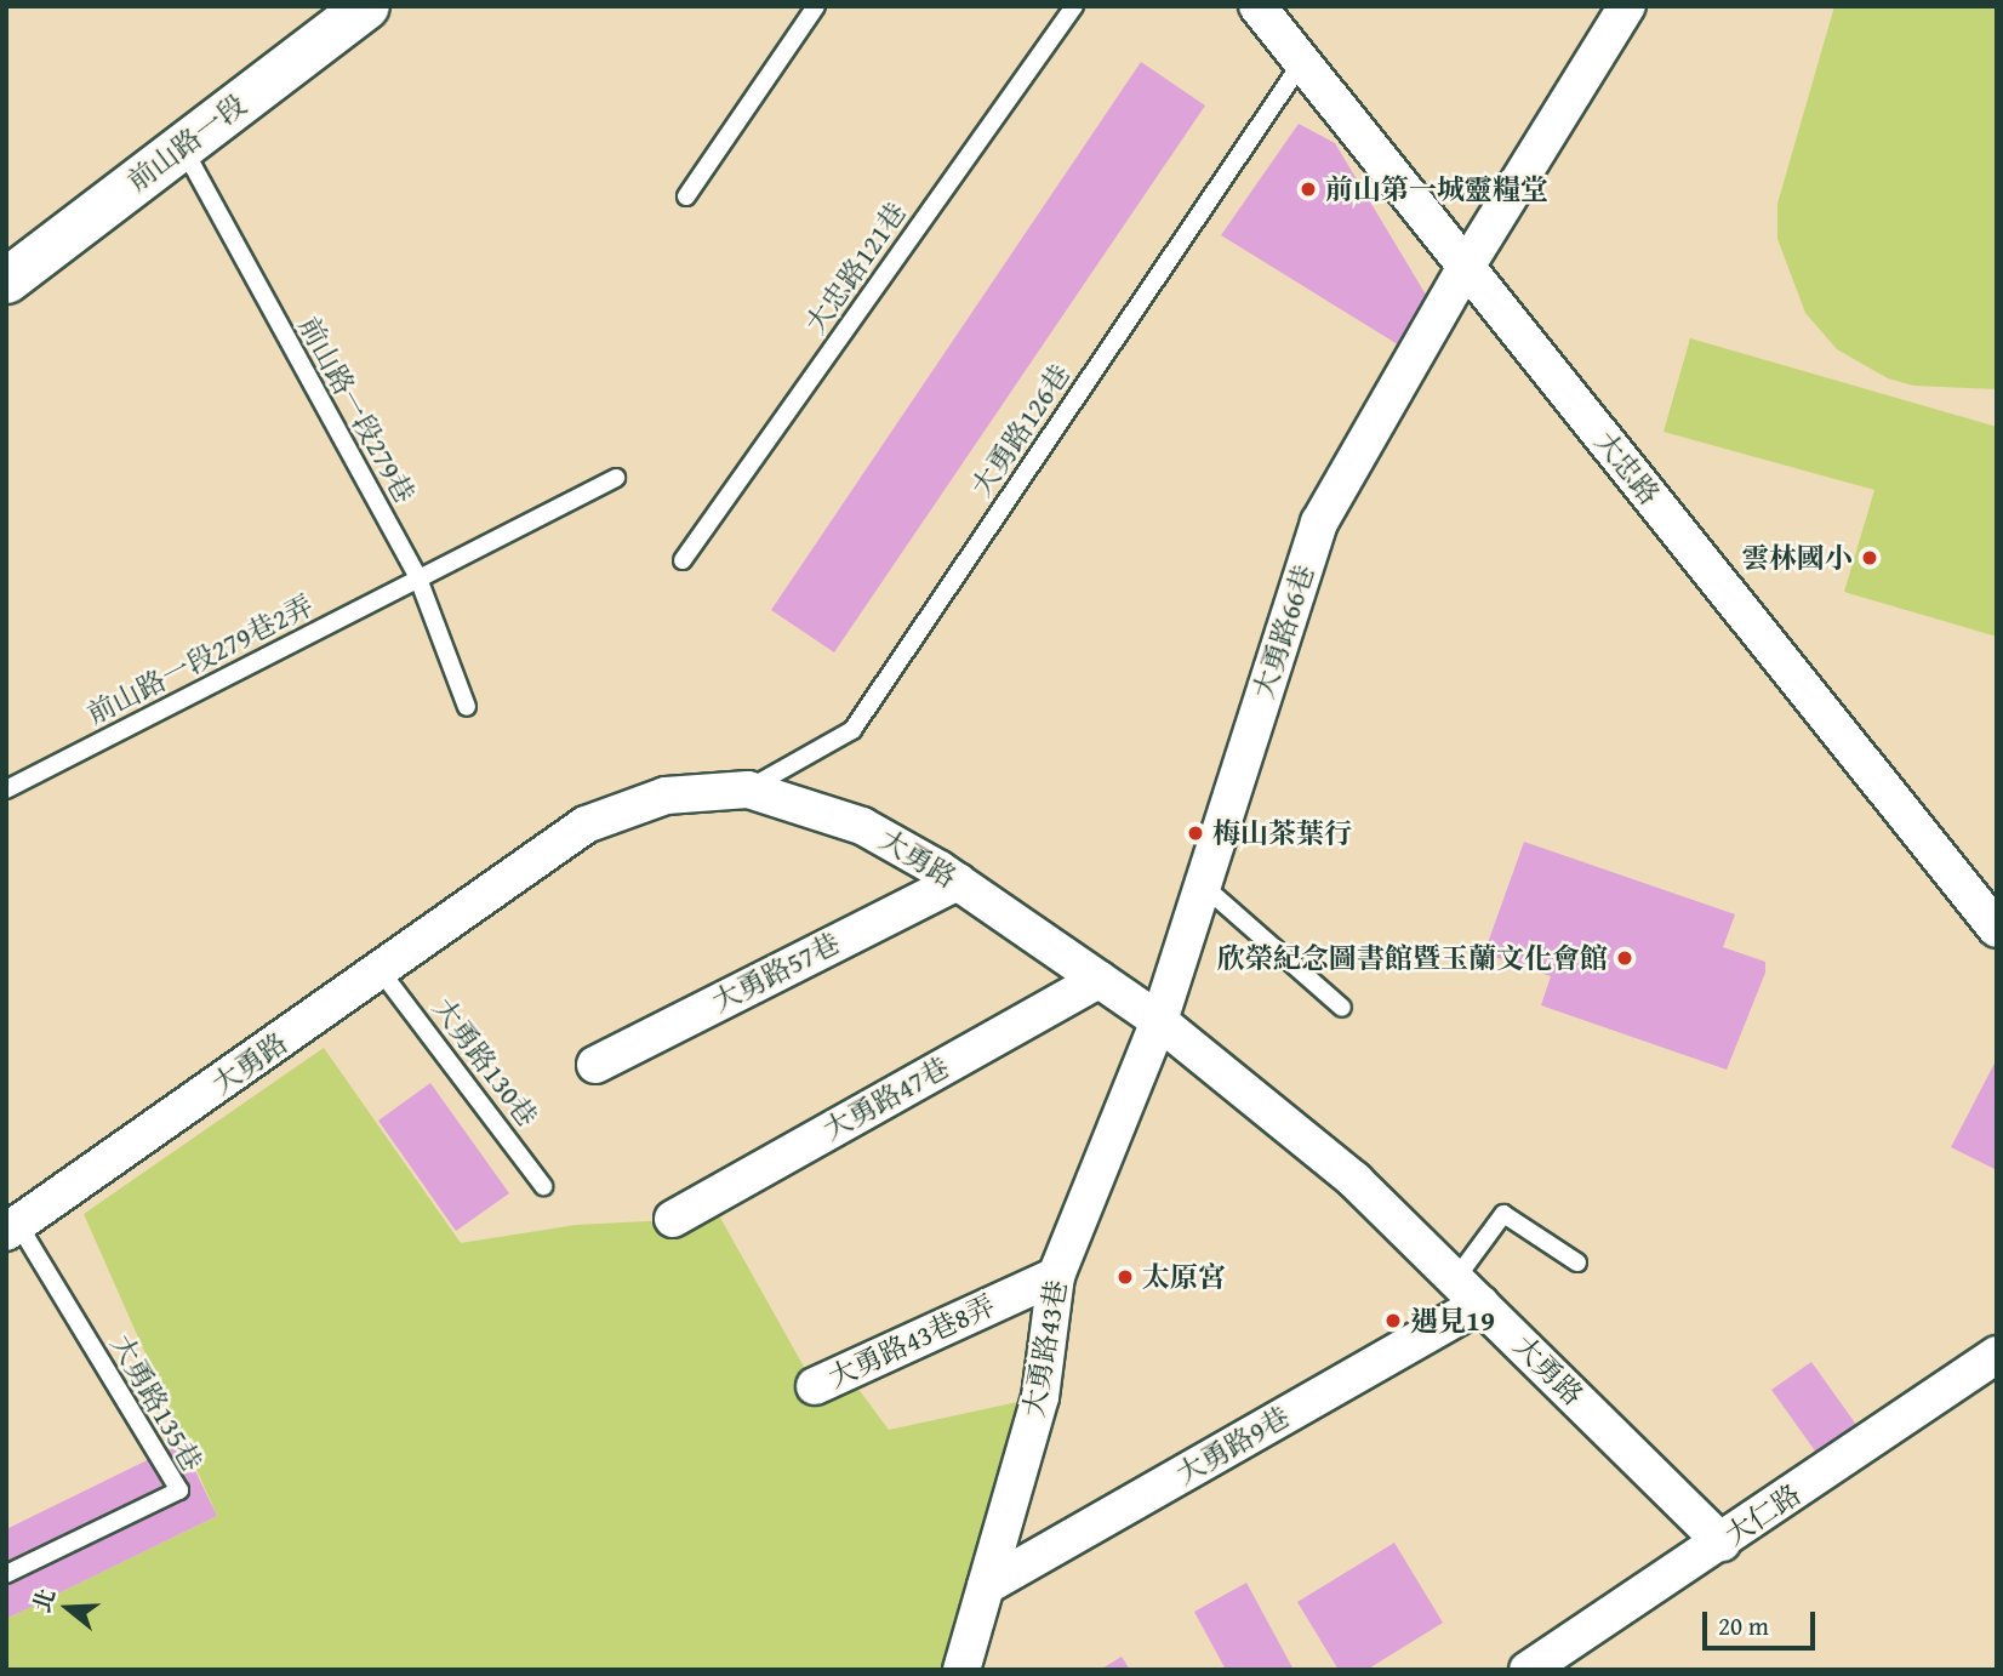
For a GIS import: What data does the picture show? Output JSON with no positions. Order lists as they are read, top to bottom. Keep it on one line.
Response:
{"streets":{"street":["前山路一段","大忠路","大勇路66巷","大勇路","大勇路57巷","大勇路47巷","大勇路43巷8弄","大勇路43巷","大勇路9巷","大仁路"],"lane":["大忠路121巷","前山路一段279巷","大勇路126巷","前山路一段279巷2弄","大勇路130巷","大勇路135巷"]},"crossings":[["前山路一段","前山路一段279巷"],["前山路一段279巷","前山路一段279巷2弄"],["大勇路126巷","大忠路"],["大勇路126巷","大勇路"],["大忠路","大勇路66巷"],["大勇路66巷","大勇路"],["大勇路66巷","大勇路43巷"],["大勇路","大勇路57巷"],["大勇路","大勇路130巷"],["大勇路","大勇路47巷"],["大勇路","大勇路43巷"],["大勇路","大勇路135巷"],["大勇路","大勇路9巷"],["大勇路","大仁路"],["大勇路43巷8弄","大勇路43巷"],["大勇路43巷","大勇路9巷"]],"places":["前山第一城靈糧堂","雲林國小","梅山茶葉行","欣榮紀念圖書館暨玉蘭文化會館","太原宮","遇見19"],"scale_bar":"20 m","north":"left"}
